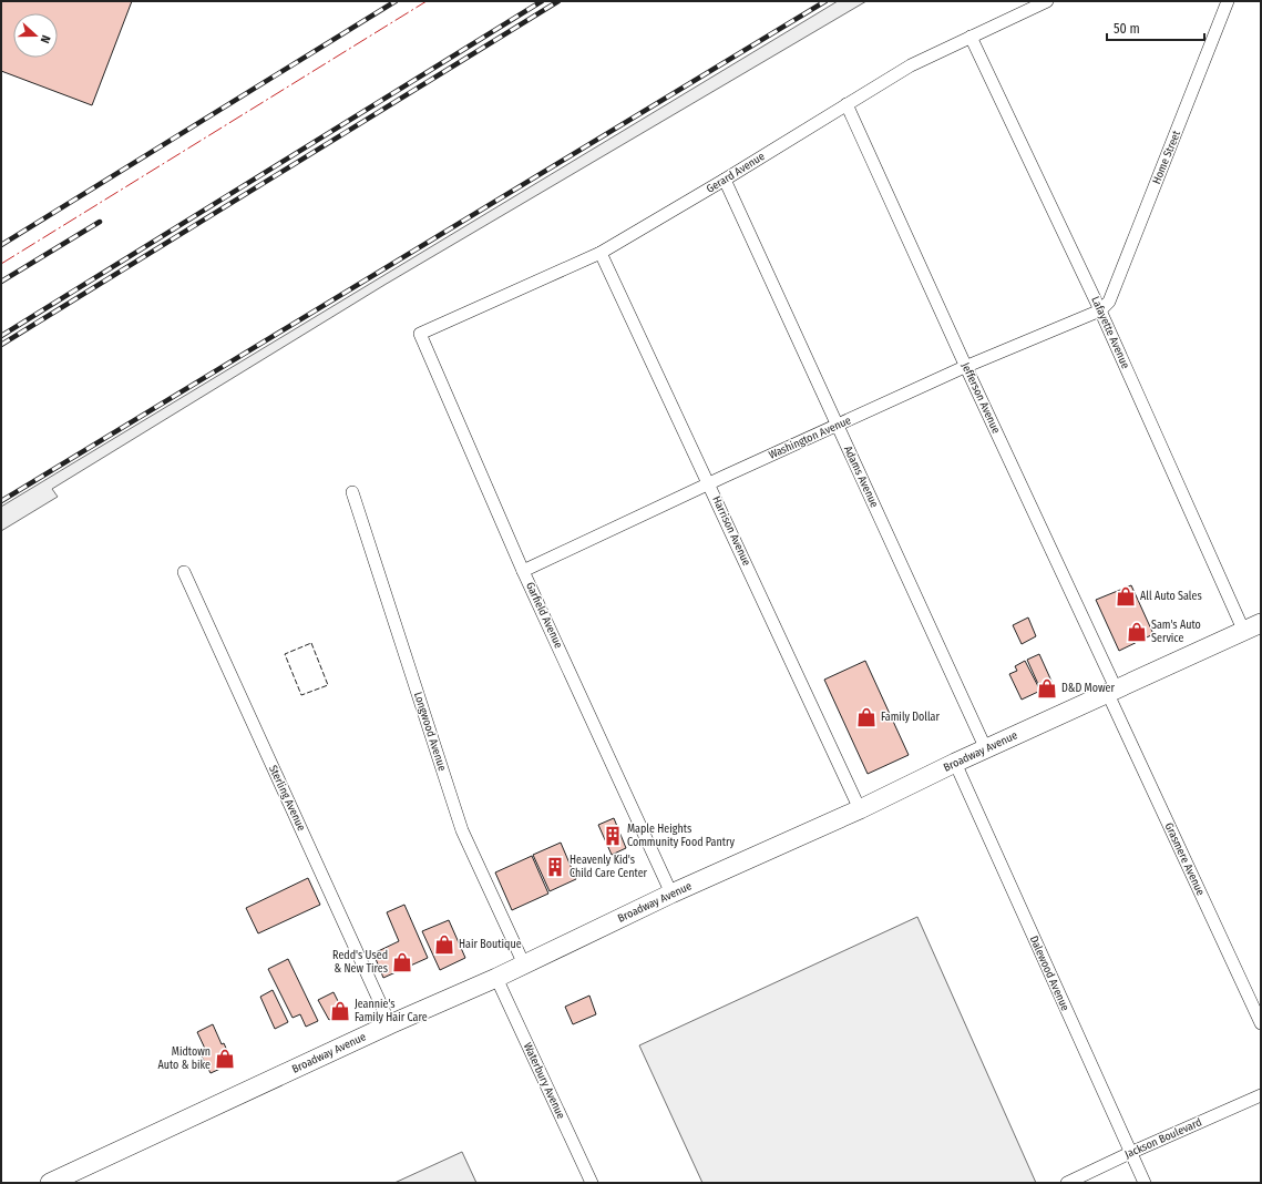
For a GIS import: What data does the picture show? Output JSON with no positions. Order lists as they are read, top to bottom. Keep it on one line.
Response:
{"streets":{"main road":["Broadway Avenue"],"street":["Home Street","Gerard Avenue","Lafayette Avenue","Jefferson Avenue","Washington Avenue","Adams Avenue","Harrison Avenue","Garfield Avenue","Longwood Avenue","Sterling Avenue","Grasmere Avenue","Dalewood Avenue","Waterbury Avenue","Jackson Boulevard"]},"crossings":[["Home Street","Lafayette Avenue"],["Home Street","Washington Avenue"],["Gerard Avenue","Lafayette Avenue"],["Gerard Avenue","Jefferson Avenue"],["Gerard Avenue","Adams Avenue"],["Gerard Avenue","Harrison Avenue"],["Gerard Avenue","Garfield Avenue"],["Lafayette Avenue","Washington Avenue"],["Lafayette Avenue","Broadway Avenue"],["Jefferson Avenue","Washington Avenue"],["Jefferson Avenue","Broadway Avenue"],["Jefferson Avenue","Grasmere Avenue"],["Washington Avenue","Adams Avenue"],["Washington Avenue","Harrison Avenue"],["Washington Avenue","Garfield Avenue"],["Adams Avenue","Broadway Avenue"],["Harrison Avenue","Broadway Avenue"],["Garfield Avenue","Broadway Avenue"],["Longwood Avenue","Broadway Avenue"],["Broadway Avenue","Sterling Avenue"],["Broadway Avenue","Grasmere Avenue"],["Broadway Avenue","Dalewood Avenue"],["Broadway Avenue","Waterbury Avenue"],["Dalewood Avenue","Jackson Boulevard"]],"places":{"shop":["All Auto Sales","Sam's Auto Service","D&D Mower","Family Dollar","Hair Boutique","Redd's Used & New Tires","Jeannie's Family Hair Care","Midtown Auto & bike"],"building":["Maple Heights Community Food Pantry","Heavenly Kid's Child Care Center"]},"scale_bar":"50 m","north":"right"}
